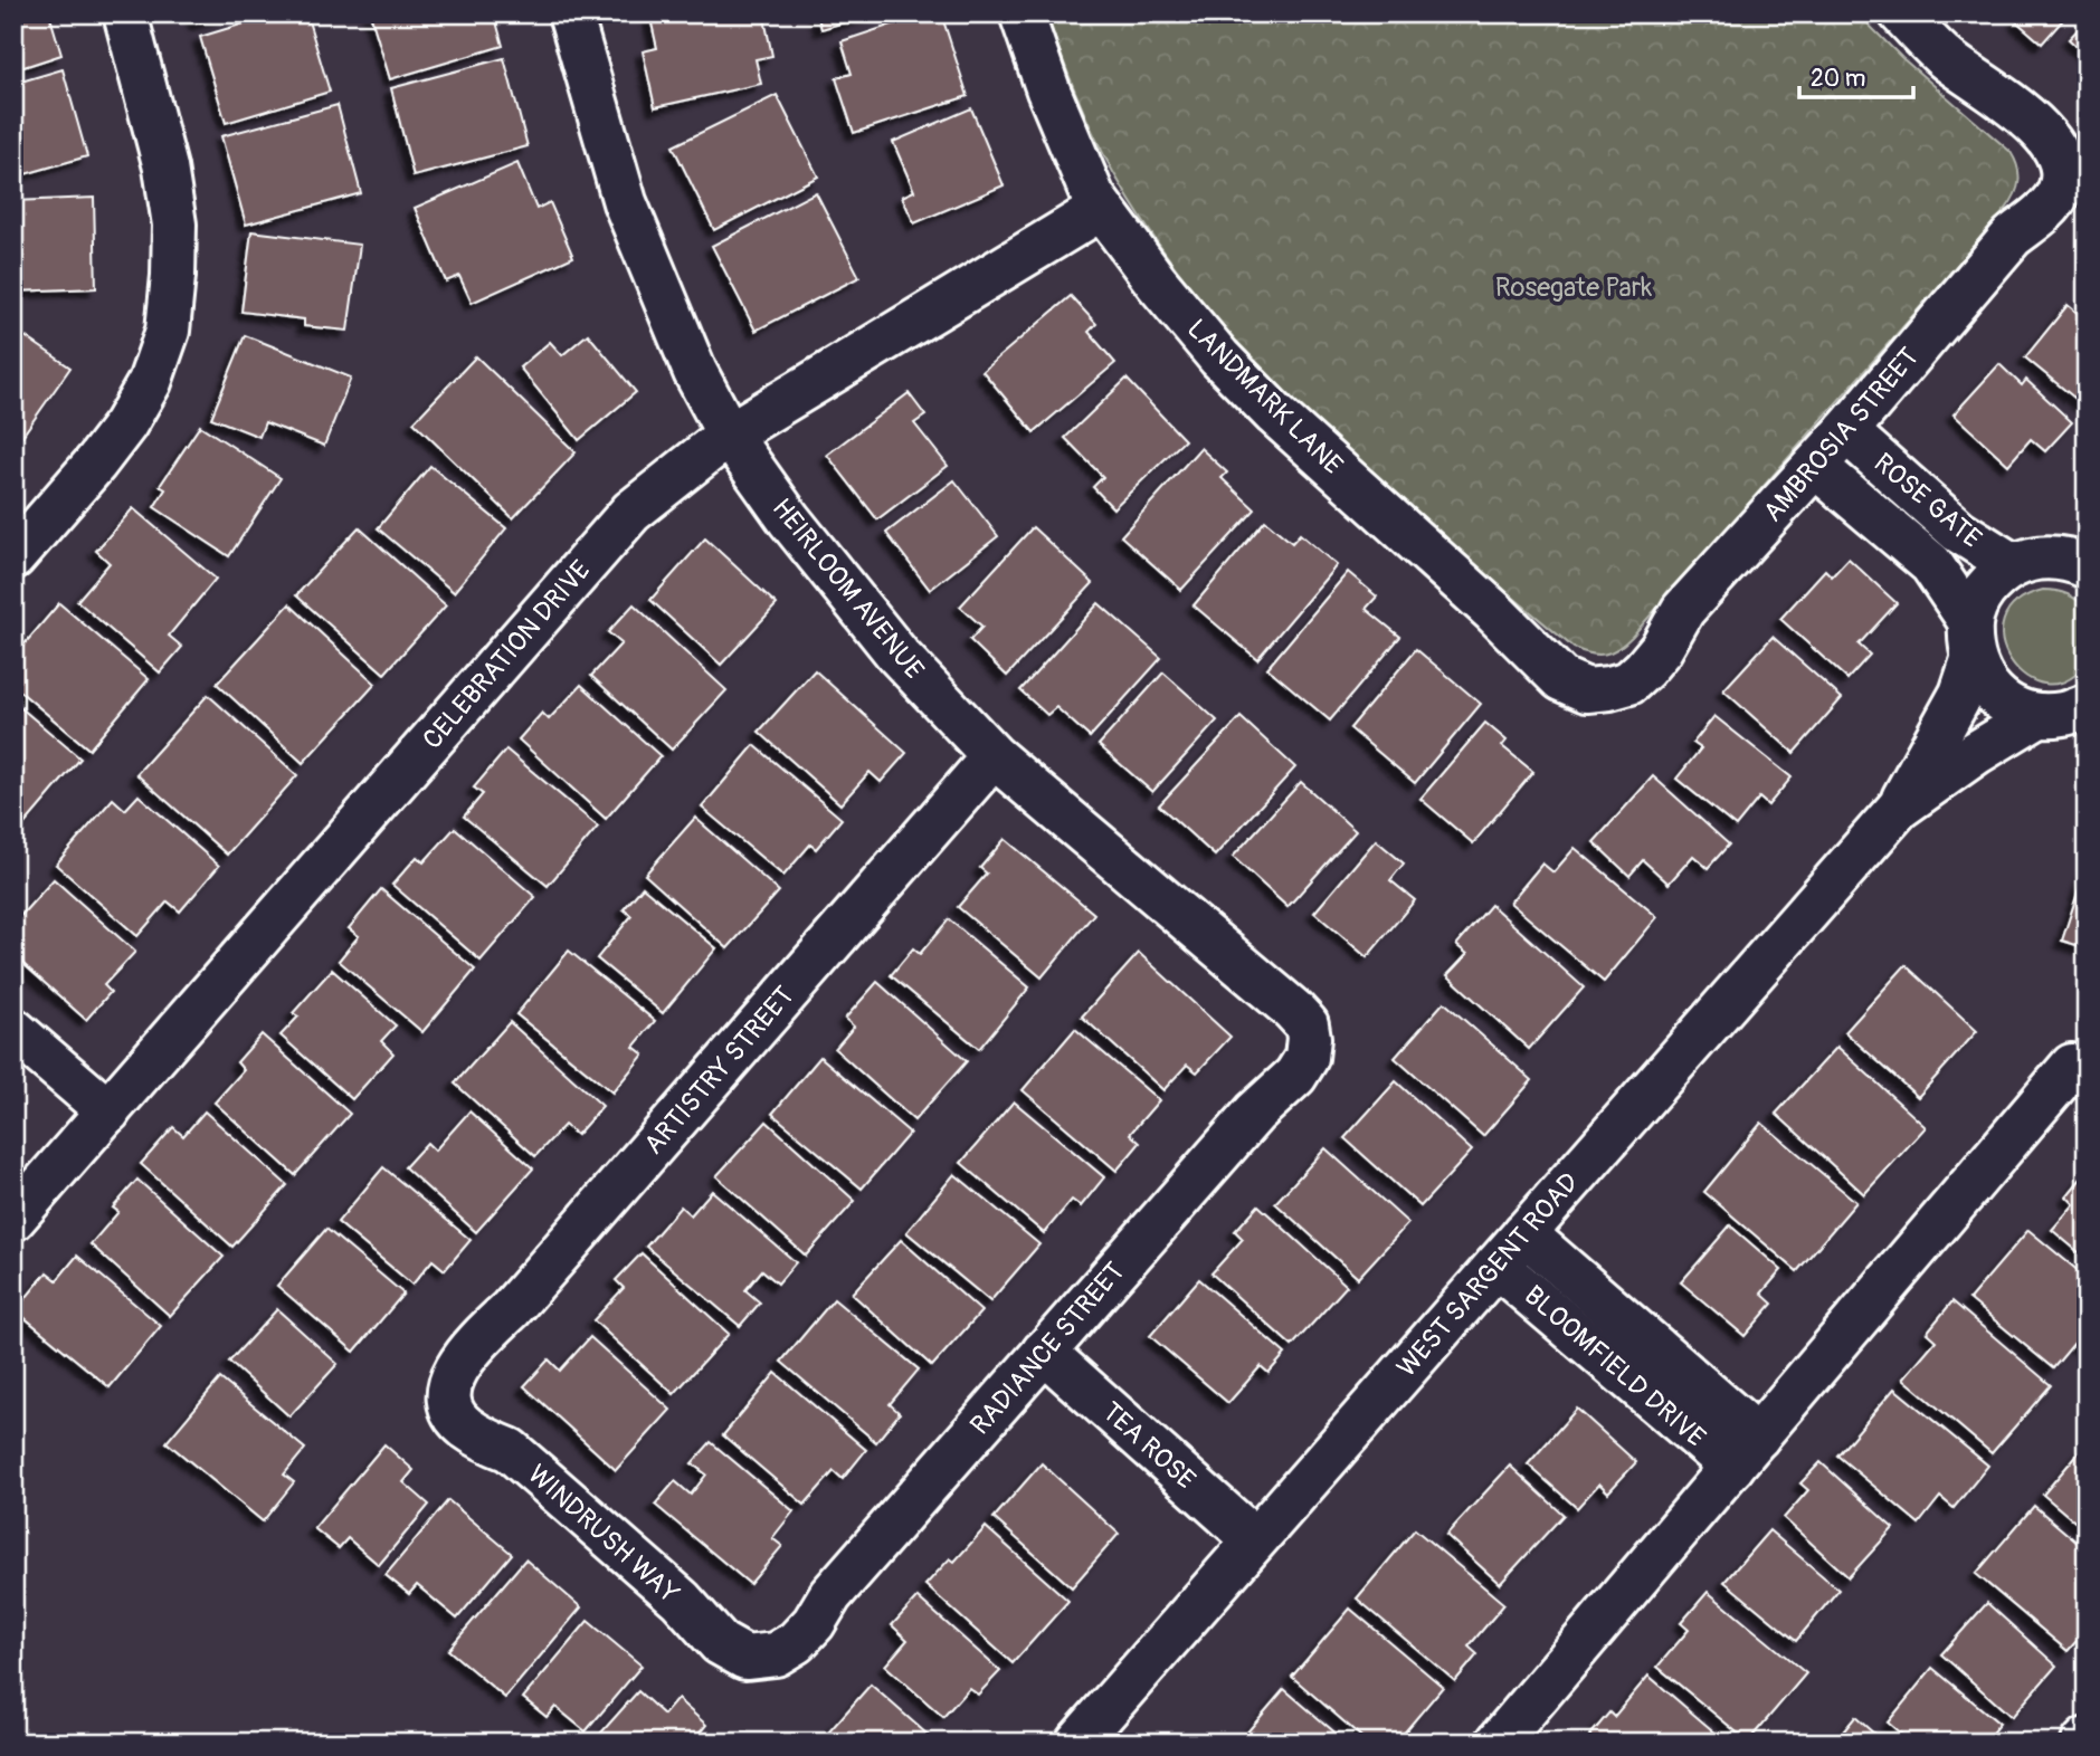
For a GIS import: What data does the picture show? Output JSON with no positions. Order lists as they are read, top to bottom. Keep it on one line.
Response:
{"streets":{"street":["LANDMARK LANE","AMBROSIA STREET","ROSE GATE","HEIRLOOM AVENUE","CELEBRATION DRIVE","ARTISTRY STREET","WEST SARGENT ROAD","RADIANCE STREET","BLOOMFIELD DRIVE","TEA ROSE","WINDRUSH WAY"]},"crossings":[["LANDMARK LANE","AMBROSIA STREET"],["LANDMARK LANE","CELEBRATION DRIVE"],["AMBROSIA STREET","ROSE GATE"],["ROSE GATE","WEST SARGENT ROAD"],["HEIRLOOM AVENUE","CELEBRATION DRIVE"],["HEIRLOOM AVENUE","ARTISTRY STREET"],["HEIRLOOM AVENUE","RADIANCE STREET"],["ARTISTRY STREET","WINDRUSH WAY"],["WEST SARGENT ROAD","BLOOMFIELD DRIVE"],["WEST SARGENT ROAD","TEA ROSE"],["RADIANCE STREET","TEA ROSE"],["RADIANCE STREET","WINDRUSH WAY"]],"parks":["Rosegate Park"],"scale_bar":"20 m"}
